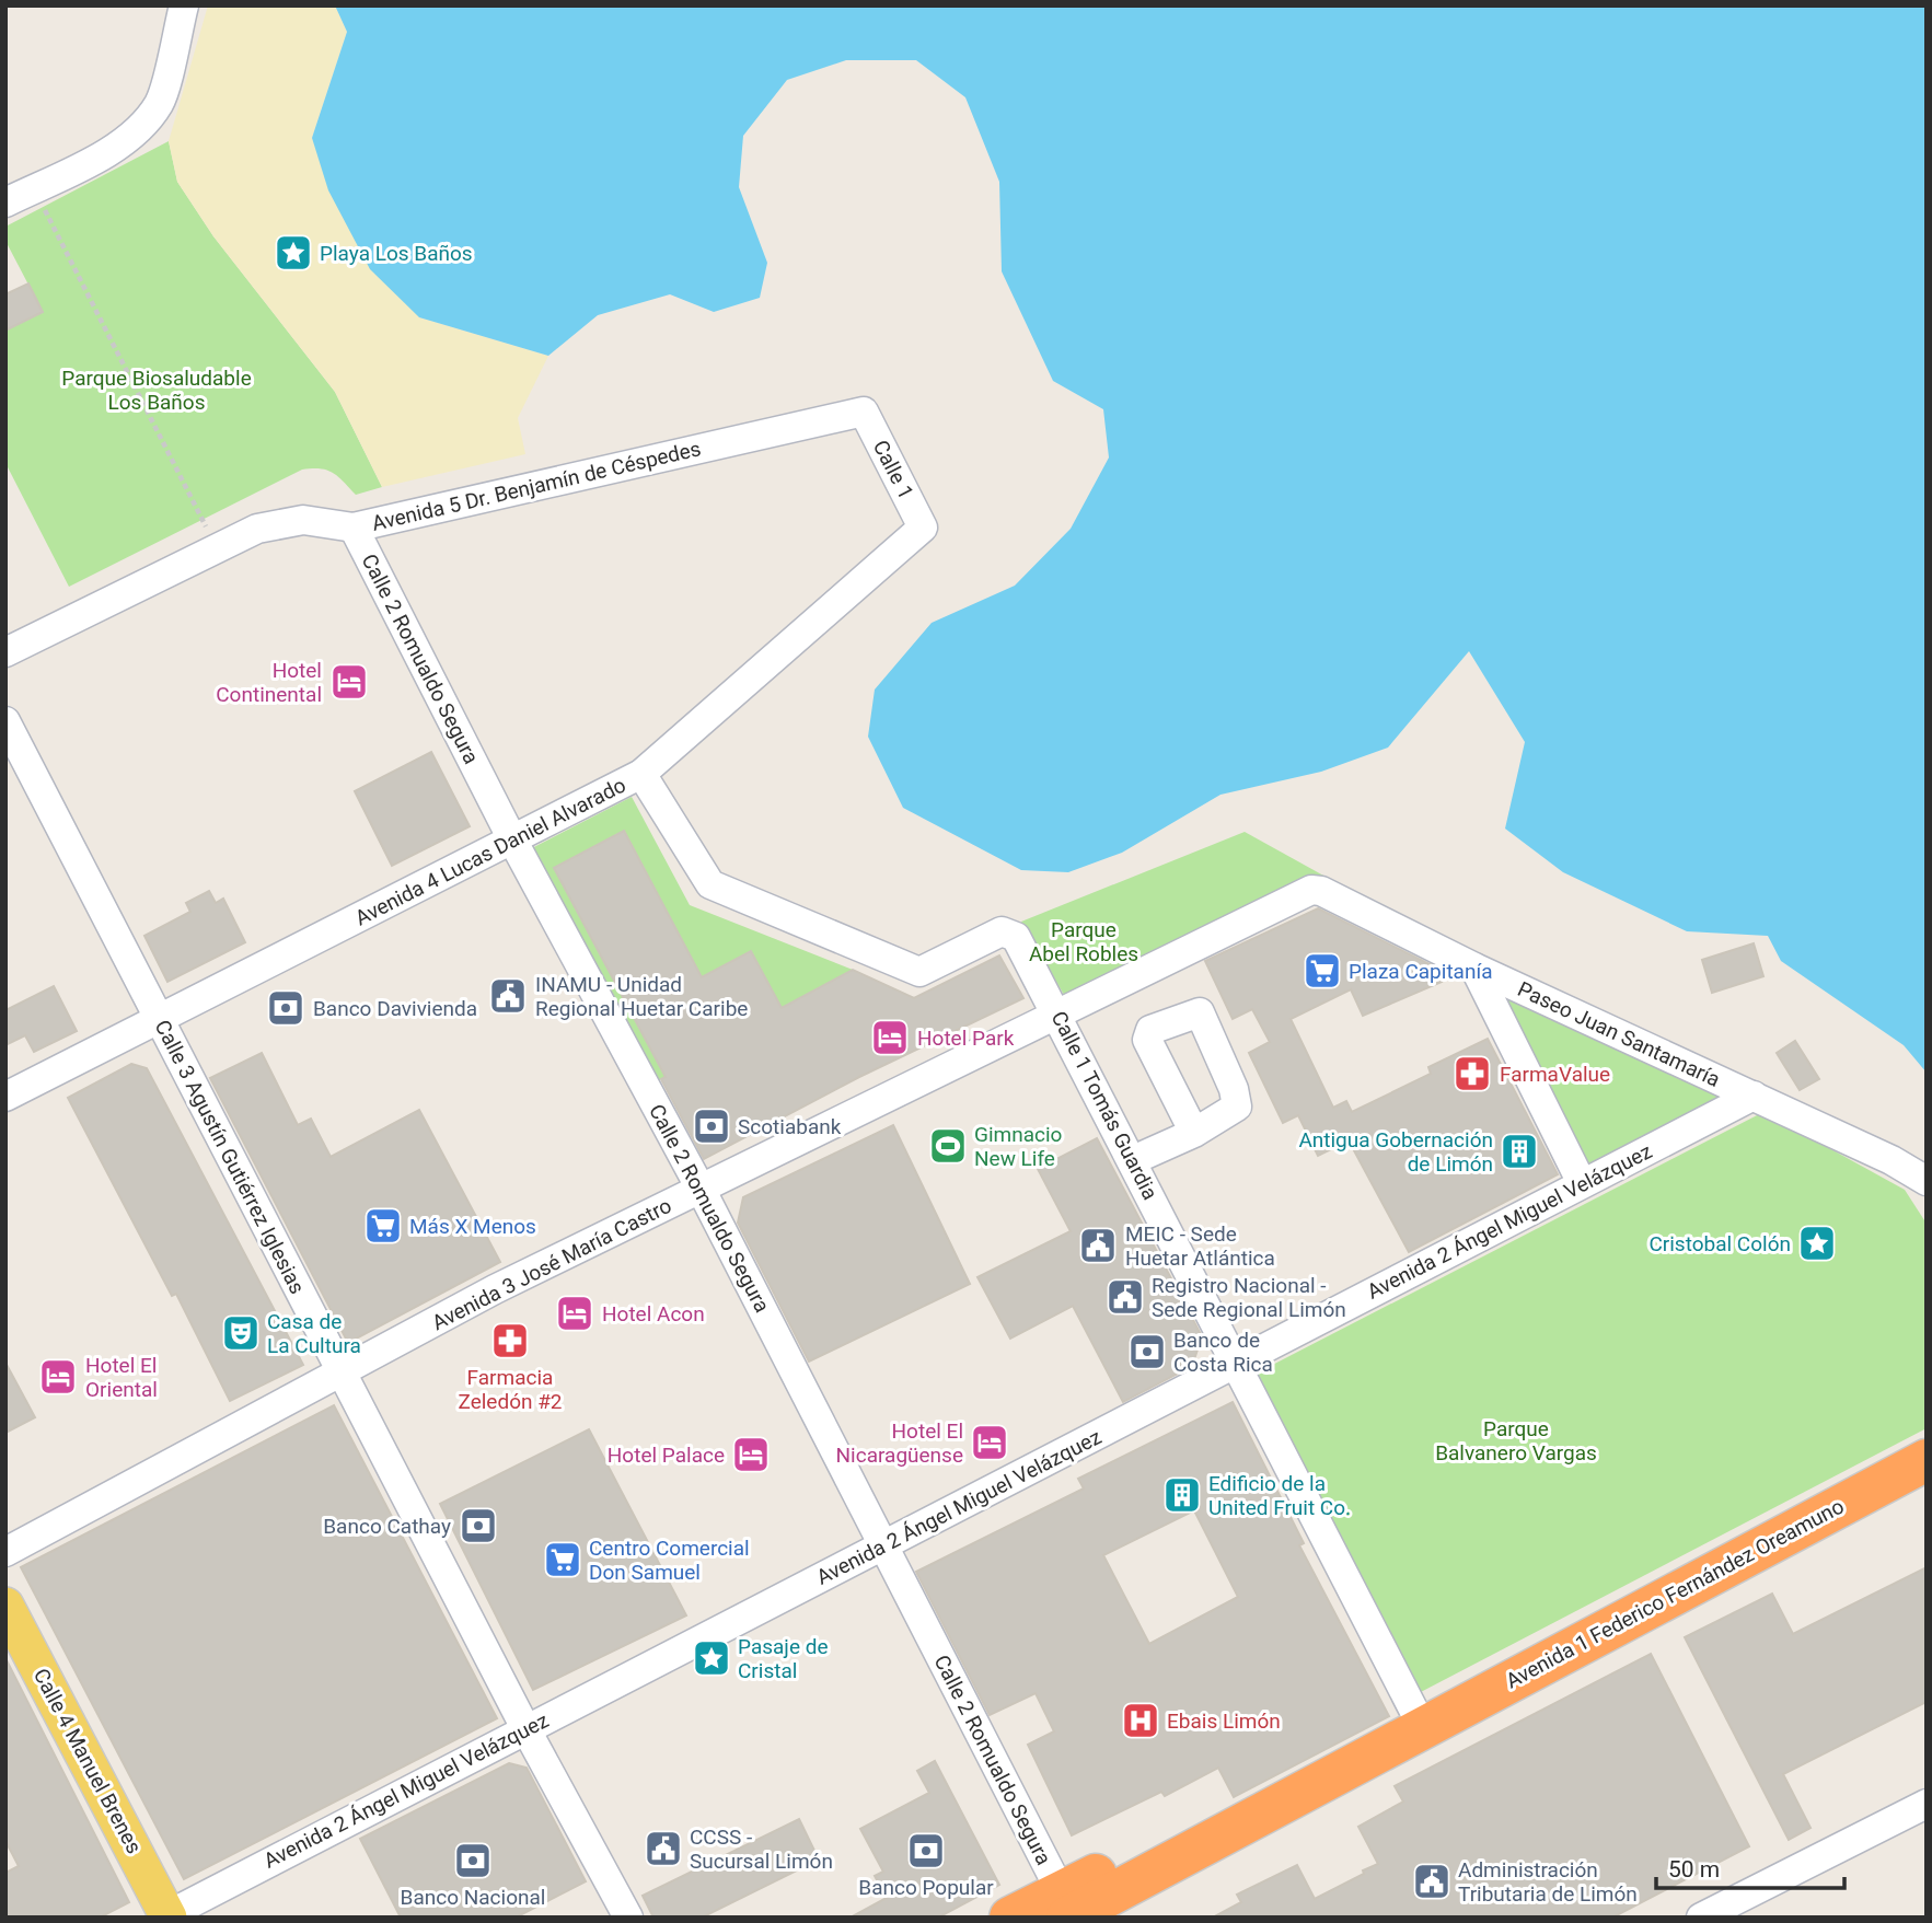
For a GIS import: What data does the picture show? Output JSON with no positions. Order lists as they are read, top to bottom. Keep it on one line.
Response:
{"streets":{"highway":["Avenida 1 Federico Fernández Oreamuno"],"main road":["Calle 4 Manuel Brenes"],"street":["Calle 1","Avenida 5 Dr. Benjamín de Céspedes","Calle 2 Romualdo Segura","Avenida 4 Lucas Daniel Alvarado","Paseo Juan Santamaría","Calle 1 Tomás Guardia","Calle 3 Agustín Gutiérrez Iglesias","Avenida 2 Ángel Miguel Velázquez","Avenida 3 José María Castro"]},"crossings":[["Calle 1","Avenida 5 Dr. Benjamín de Céspedes"],["Calle 1","Avenida 4 Lucas Daniel Alvarado"],["Avenida 5 Dr. Benjamín de Céspedes","Calle 2 Romualdo Segura"],["Calle 2 Romualdo Segura","Avenida 4 Lucas Daniel Alvarado"],["Calle 2 Romualdo Segura","Avenida 2 Ángel Miguel Velázquez"],["Calle 2 Romualdo Segura","Avenida 3 José María Castro"],["Calle 2 Romualdo Segura","Avenida 1 Federico Fernández Oreamuno"],["Avenida 4 Lucas Daniel Alvarado","Calle 1 Tomás Guardia"],["Avenida 4 Lucas Daniel Alvarado","Calle 3 Agustín Gutiérrez Iglesias"],["Paseo Juan Santamaría","Avenida 2 Ángel Miguel Velázquez"],["Paseo Juan Santamaría","Avenida 3 José María Castro"],["Calle 1 Tomás Guardia","Avenida 2 Ángel Miguel Velázquez"],["Calle 1 Tomás Guardia","Avenida 3 José María Castro"],["Calle 1 Tomás Guardia","Avenida 1 Federico Fernández Oreamuno"],["Calle 3 Agustín Gutiérrez Iglesias","Avenida 2 Ángel Miguel Velázquez"],["Calle 3 Agustín Gutiérrez Iglesias","Avenida 3 José María Castro"],["Avenida 2 Ángel Miguel Velázquez","Calle 4 Manuel Brenes"]],"parks":["Parque Biosaludable Los Baños","Parque Abel Robles","Parque Balvanero Vargas"],"places":{"place":["Playa Los Baños","Cristobal Colón","Pasaje de Cristal"],"hotel":["Hotel Continental","Hotel Park","Hotel Acon","Hotel El Oriental","Hotel El Nicaragüense","Hotel Palace"],"supermarket":["Plaza Capitanía","Más X Menos","Centro Comercial Don Samuel"],"public building":["INAMU - Unidad Regional Huetar Caribe","MEIC - Sede Huetar Atlántica","Registro Nacional - Sede Regional Limón","CCSS - Sucursal Limón","Administración Tributaria de Limón"],"bank":["Banco Davivienda","Scotiabank","Banco de Costa Rica","Banco Cathay","Banco Popular","Banco Nacional"],"pharmacy":["FarmaValue","Farmacia Zeledón #2"],"sports":["Gimnacio New Life"],"building":["Antigua Gobernación de Limón","Edificio de la United Fruit Co."],"theatre":["Casa de La Cultura"],"hospital":["Ebais Limón"]},"scale_bar":"50 m"}
